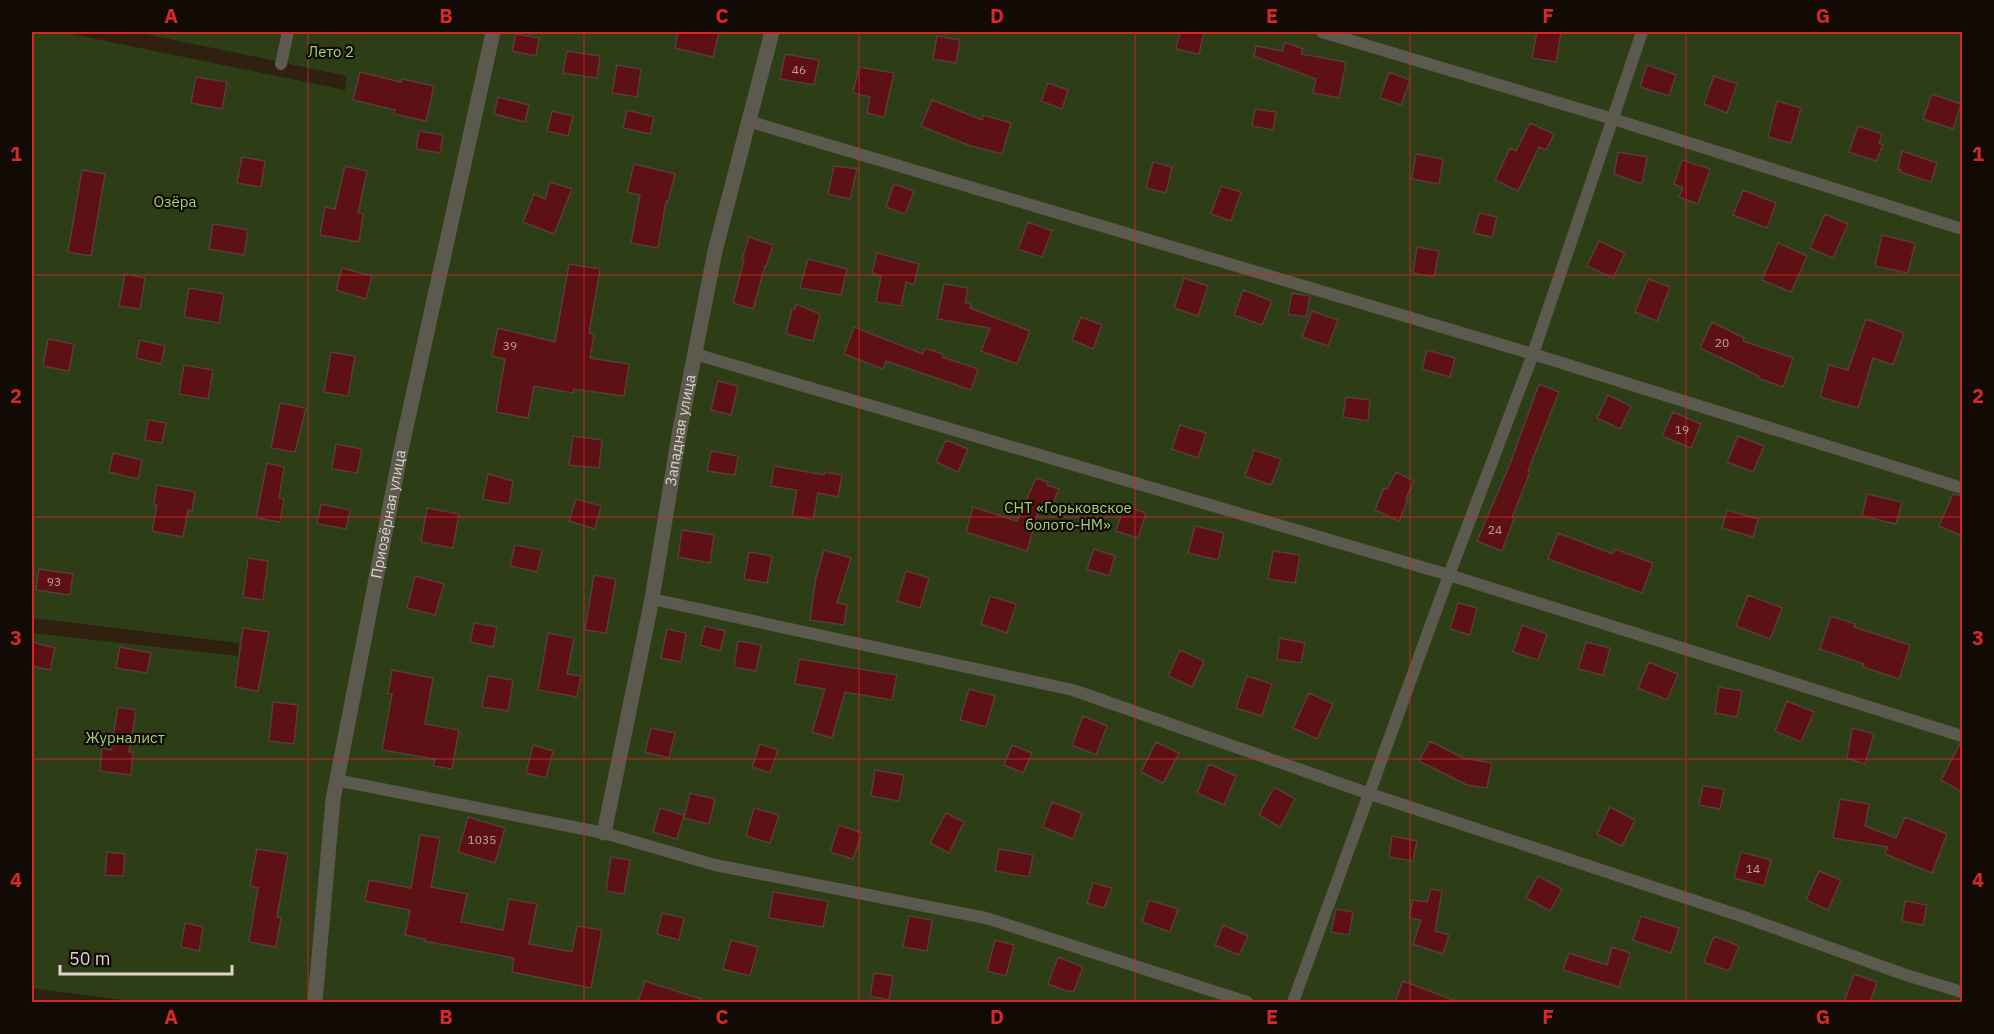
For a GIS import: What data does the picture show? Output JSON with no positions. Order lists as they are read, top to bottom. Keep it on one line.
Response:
{"streets":{"street":["Западная улица","Приозёрная улица"]},"parks":["Лето 2","Озёра","СНТ «Горьковское болото-НМ»","Журналист"],"house_numbers":["46","20","39","19","24","93","1035","14"],"scale_bar":"50 m","grid":{"columns":["A","B","C","D","E","F","G"],"rows":["1","2","3","4"]}}
